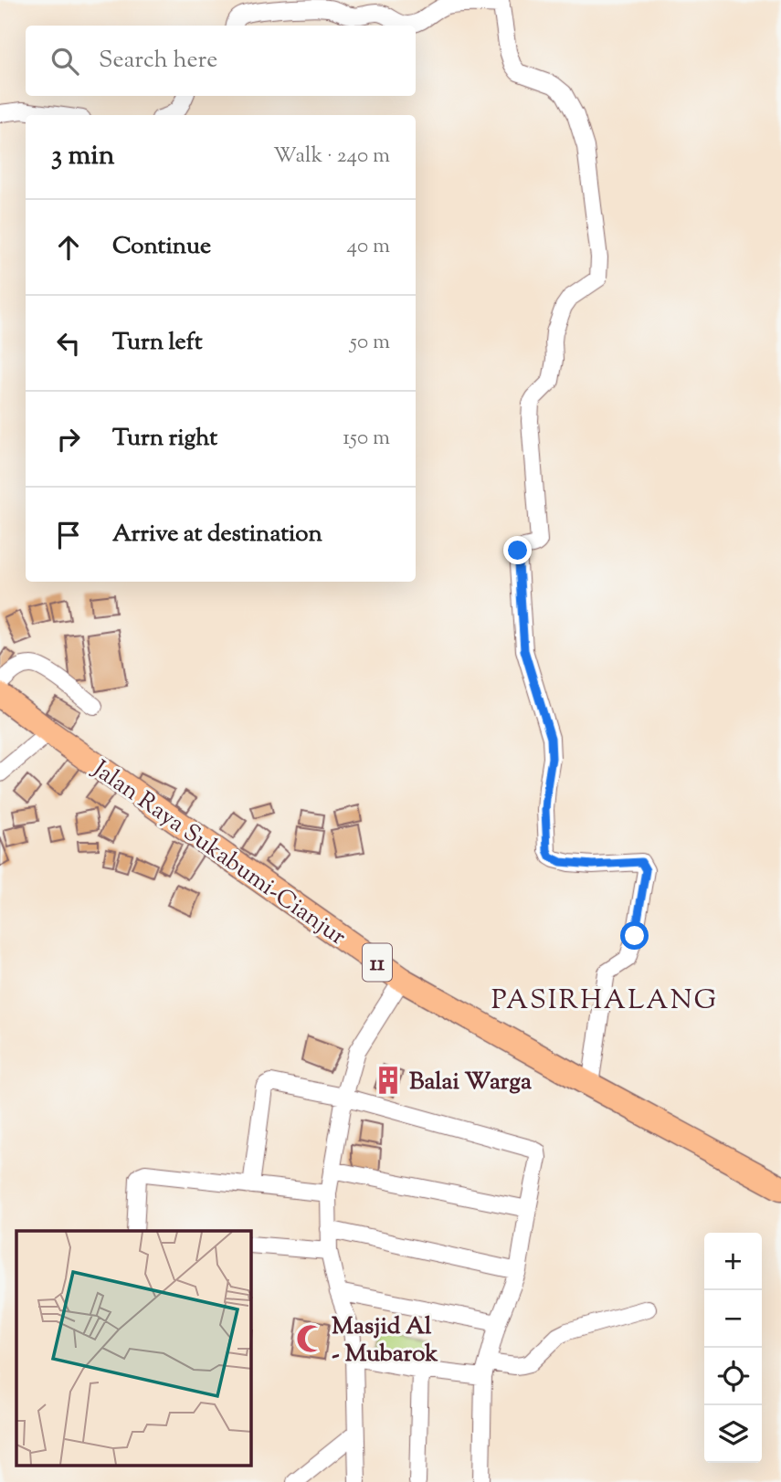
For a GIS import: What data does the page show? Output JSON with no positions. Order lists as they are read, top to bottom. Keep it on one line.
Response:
{"streets":{"highway":["Jalan Raya Sukabumi-Cianjur","11"]},"districts":["PASIRHALANG"],"places":{"building":["Balai Warga"],"mosque":["Masjid Al - Mubarok"]},"page":{"search":"Search here","heading":["3 min","Walk · 240 m"],"list":[["Continue","40 m"],["Turn left","50 m"],["Turn right","150 m"],"Arrive at destination"],"map_buttons":["+","−"]}}
